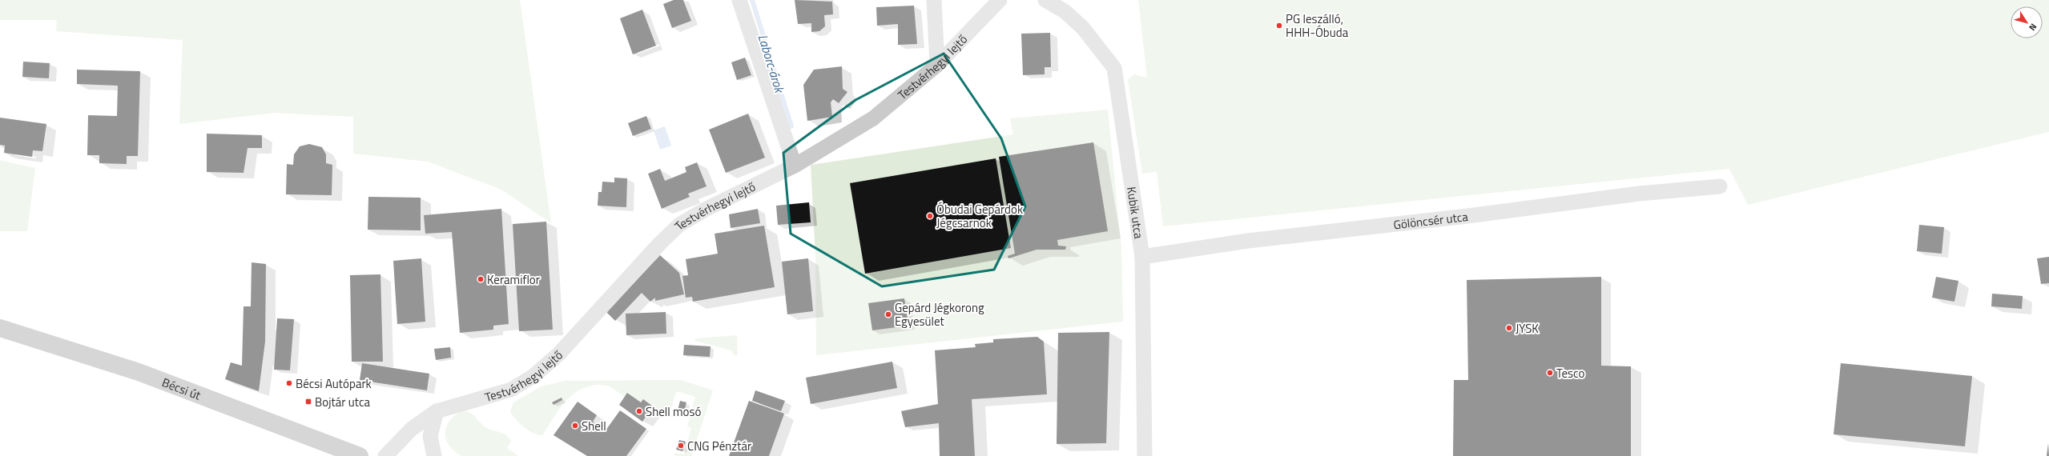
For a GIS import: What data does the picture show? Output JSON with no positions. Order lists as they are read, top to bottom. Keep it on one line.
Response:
{"streets":{"main road":["Bécsi út"],"street":["Testvérhegyi lejtő","Kubik utca","Gölöncsér utca"]},"crossings":[["Kubik utca","Gölöncsér utca"]],"water":["Laborc-árok"],"places":{"other":["PG leszálló, HHH-Óbuda","Óbudai Gepárdok Jégcsarnok","Keramiflor","Gepárd Jégkorong Egyesület","JYSK","Tesco","Bécsi Autópark","Shell mosó","Shell","CNG Pénztár"],"transit":["Bojtár utca"]},"north":"bottom right"}
